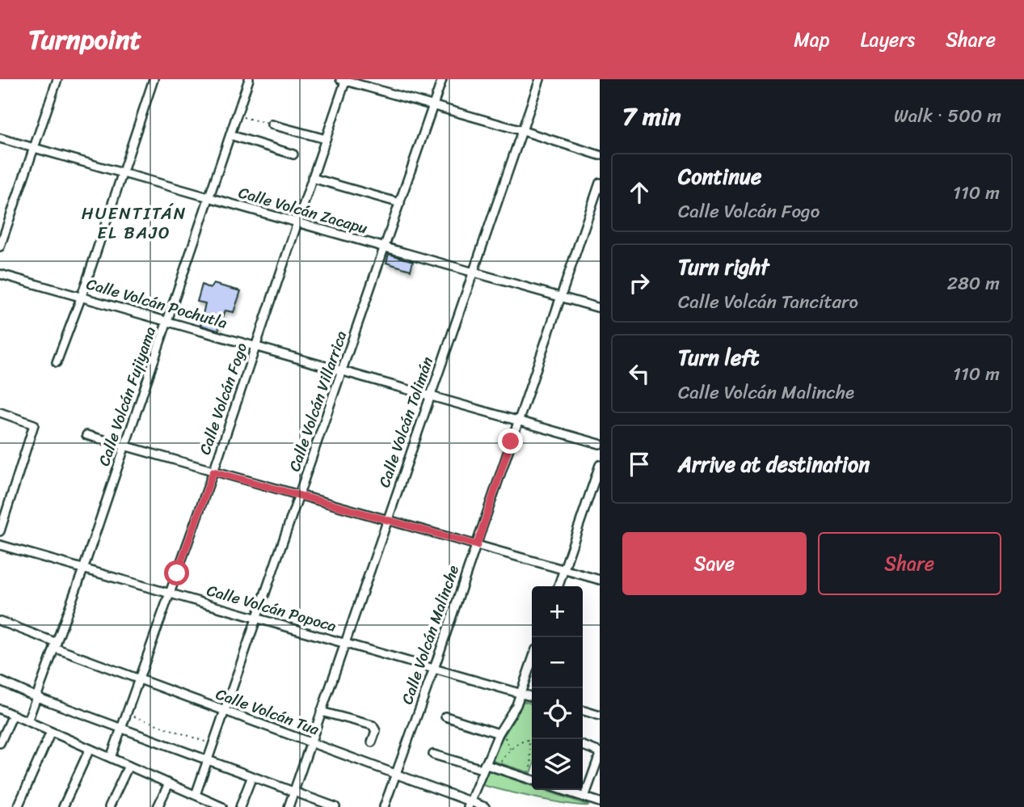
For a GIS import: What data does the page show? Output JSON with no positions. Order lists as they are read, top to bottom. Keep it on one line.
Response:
{"streets":{"street":["Calle Volcán Zacapu","Calle Volcán Pochutla","Calle Volcán Fujiyama","Calle Volcán Fogo","Calle Volcán Villarrica","Calle Volcán Tolimán","Calle Volcán Popoca","Calle Volcán Malinche","Calle Volcán Tua"]},"crossings":[["Calle Volcán Zacapu","Calle Volcán Fujiyama"],["Calle Volcán Zacapu","Calle Volcán Fogo"],["Calle Volcán Zacapu","Calle Volcán Villarrica"],["Calle Volcán Zacapu","Calle Volcán Tolimán"],["Calle Volcán Zacapu","Calle Volcán Malinche"],["Calle Volcán Pochutla","Calle Volcán Fujiyama"],["Calle Volcán Pochutla","Calle Volcán Fogo"],["Calle Volcán Pochutla","Calle Volcán Villarrica"],["Calle Volcán Pochutla","Calle Volcán Tolimán"],["Calle Volcán Pochutla","Calle Volcán Malinche"],["Calle Volcán Fujiyama","Calle Volcán Popoca"],["Calle Volcán Fujiyama","Calle Volcán Tua"],["Calle Volcán Fogo","Calle Volcán Popoca"],["Calle Volcán Fogo","Calle Volcán Tua"],["Calle Volcán Villarrica","Calle Volcán Popoca"],["Calle Volcán Villarrica","Calle Volcán Tua"],["Calle Volcán Tolimán","Calle Volcán Popoca"],["Calle Volcán Tolimán","Calle Volcán Tua"],["Calle Volcán Popoca","Calle Volcán Malinche"],["Calle Volcán Malinche","Calle Volcán Tua"]],"districts":["HUENTITÁN EL BAJO"],"page":{"header":"Turnpoint","nav":["Map","Layers","Share"],"heading":["7 min","Walk · 500 m"],"list":[["Continue","Calle Volcán Fogo","110 m"],["Turn right","Calle Volcán Tancítaro","280 m"],["Turn left","Calle Volcán Malinche","110 m"],"Arrive at destination"],"buttons":["Save","Share"],"map_buttons":["+","−"]}}
